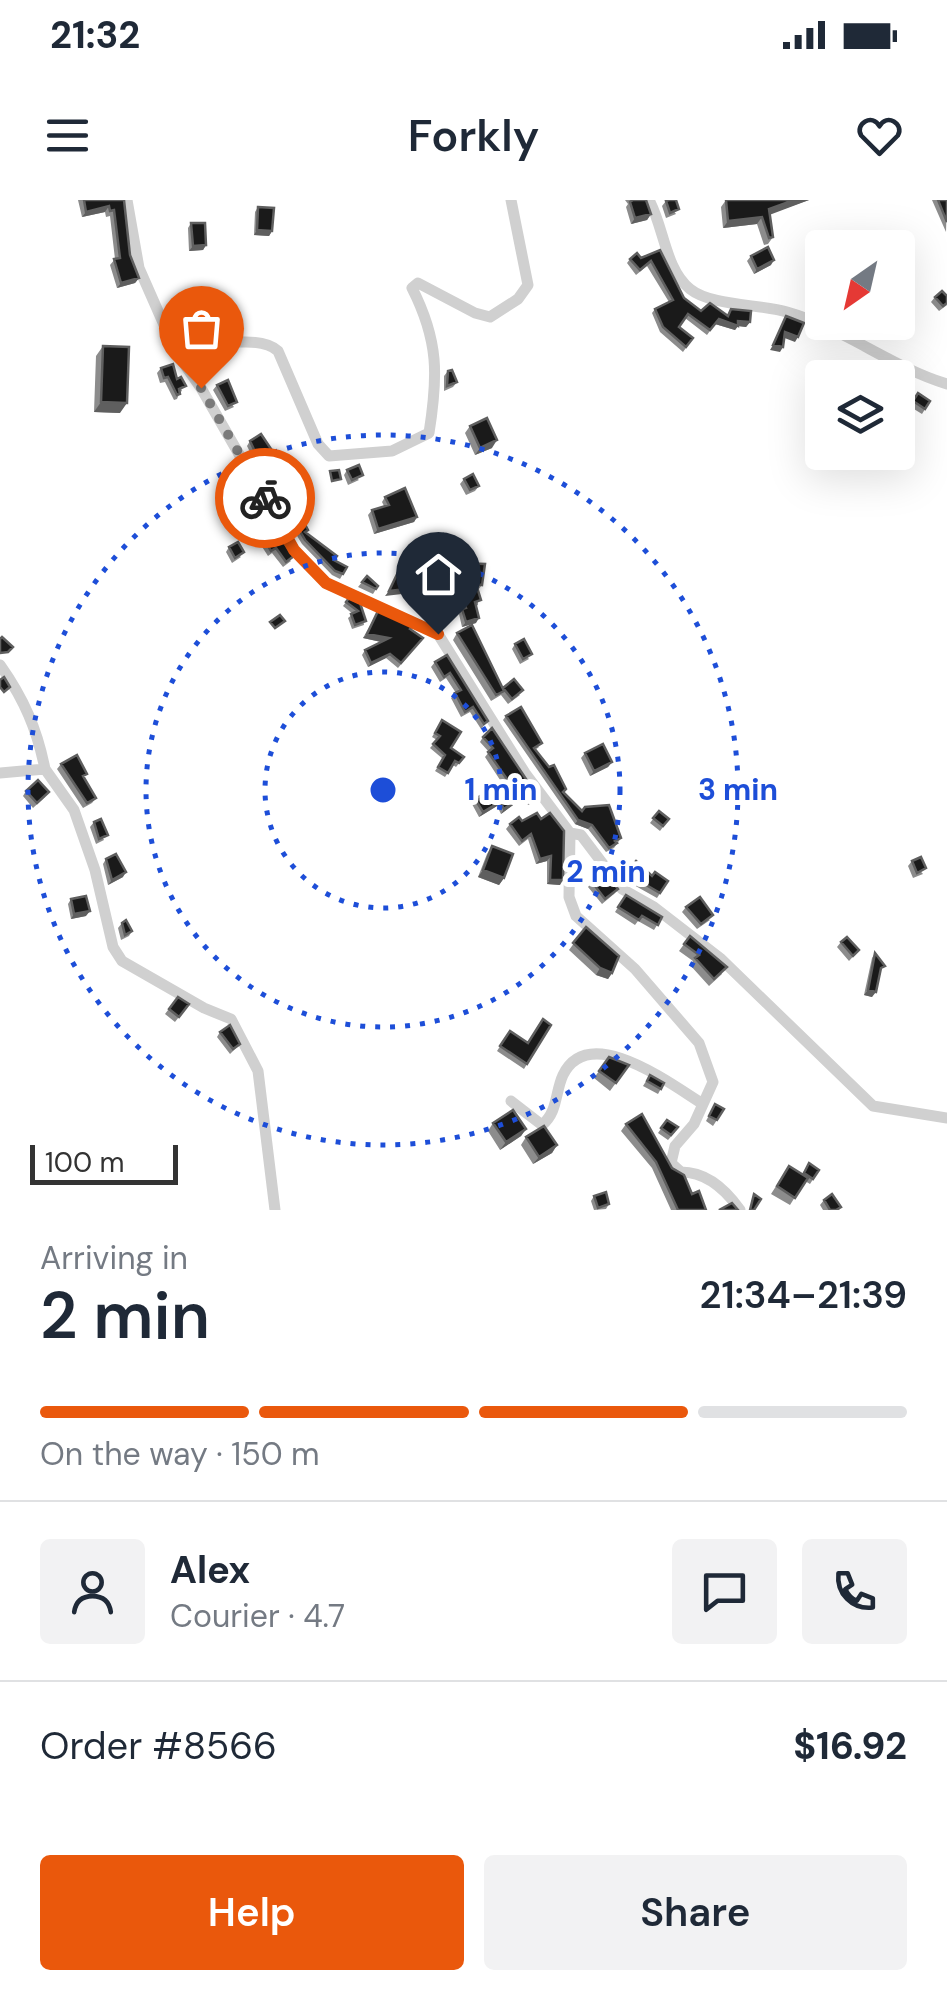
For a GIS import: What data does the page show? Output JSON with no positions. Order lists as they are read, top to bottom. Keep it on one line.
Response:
{"scale_bar":"100 m","north":"bottom left","page":{"status":"21:32","header":"Forkly","scale":"100 m","heading":["2 min","Arriving in","21:34–21:39"],"panel":["Alex","Courier · 4.7","Order #8566","$16.92"],"bar":"On the way · 150 m","buttons":["Help","Share"]},"rings":["1 min","3 min","2 min"]}
